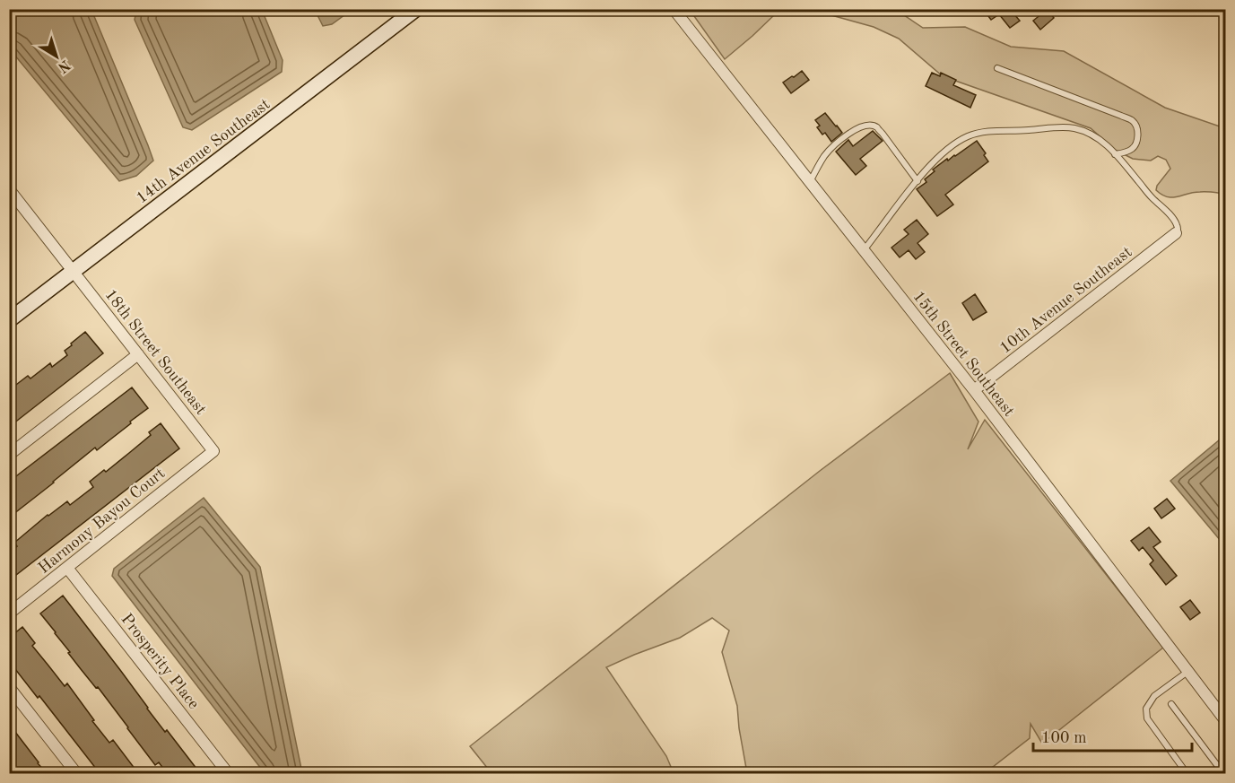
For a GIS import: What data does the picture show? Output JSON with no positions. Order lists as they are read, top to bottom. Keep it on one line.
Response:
{"streets":{"street":["14th Avenue Southeast","10th Avenue Southeast","18th Street Southeast","15th Street Southeast","Harmony Bayou Court","Prosperity Place"]},"crossings":[["14th Avenue Southeast","18th Street Southeast"],["10th Avenue Southeast","15th Street Southeast"],["18th Street Southeast","Harmony Bayou Court"],["Harmony Bayou Court","Prosperity Place"]],"scale_bar":"100 m","north":"bottom right"}
